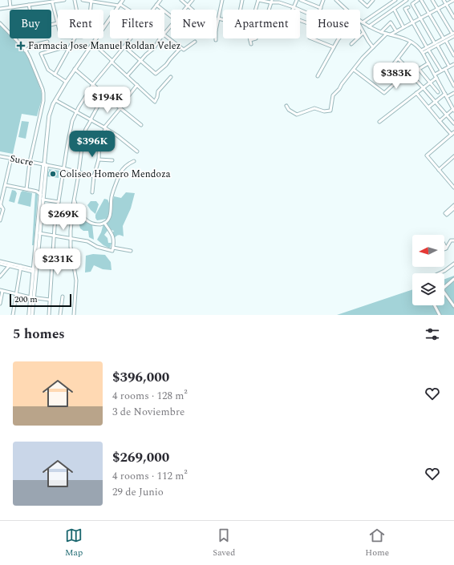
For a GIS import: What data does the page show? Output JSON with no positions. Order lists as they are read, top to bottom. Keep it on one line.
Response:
{"streets":{"street":["Sucre"]},"places":{"health":["Farmacia Jose Manuel Roldan Velez"],"other":["Coliseo Homero Mendoza"]},"scale_bar":"200 m","north":"left","page":{"chip":["Buy","Rent","Filters","New","Apartment","House"],"price":["$383K","$194K","$396K","$269K","$231K"],"scale":"200 m","heading":"5 homes","list":[{"name":"$396,000","note":"4 rooms · 128 m² · 3 de Noviembre"},{"name":"$269,000","note":"4 rooms · 112 m² · 29 de Junio"}],"tabs":["Map","Saved","Home"]}}
